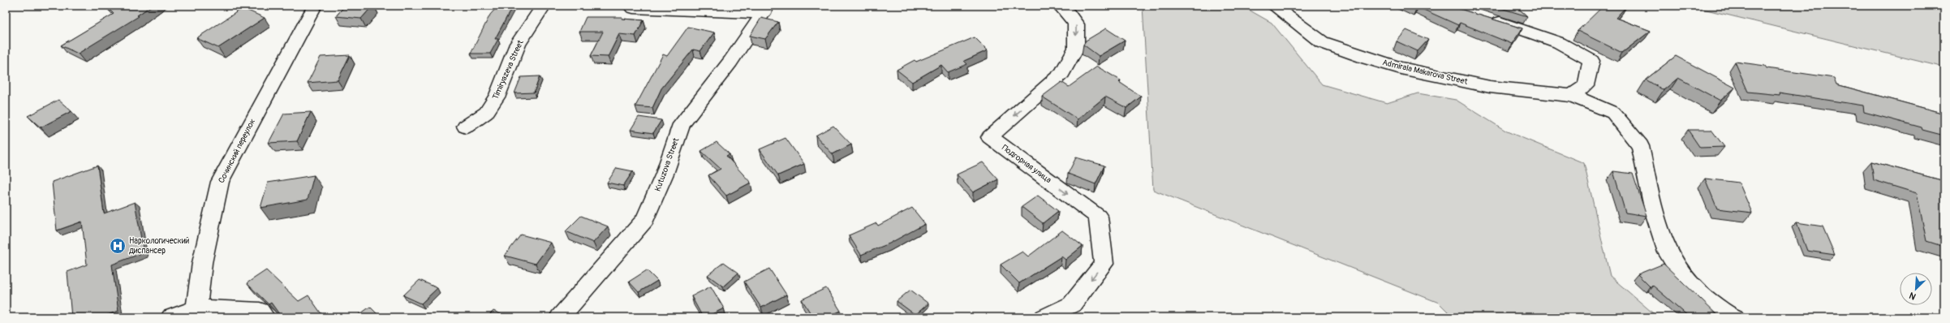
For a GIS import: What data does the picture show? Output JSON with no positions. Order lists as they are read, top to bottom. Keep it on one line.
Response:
{"streets":{"street":["Timiryazeva Street","Admirala Makarova Street","Сочинский переулок","Подгорная улица","Kutuzova Street"]},"places":{"hospital":["Наркологический диспансер"]},"north":"bottom left"}
